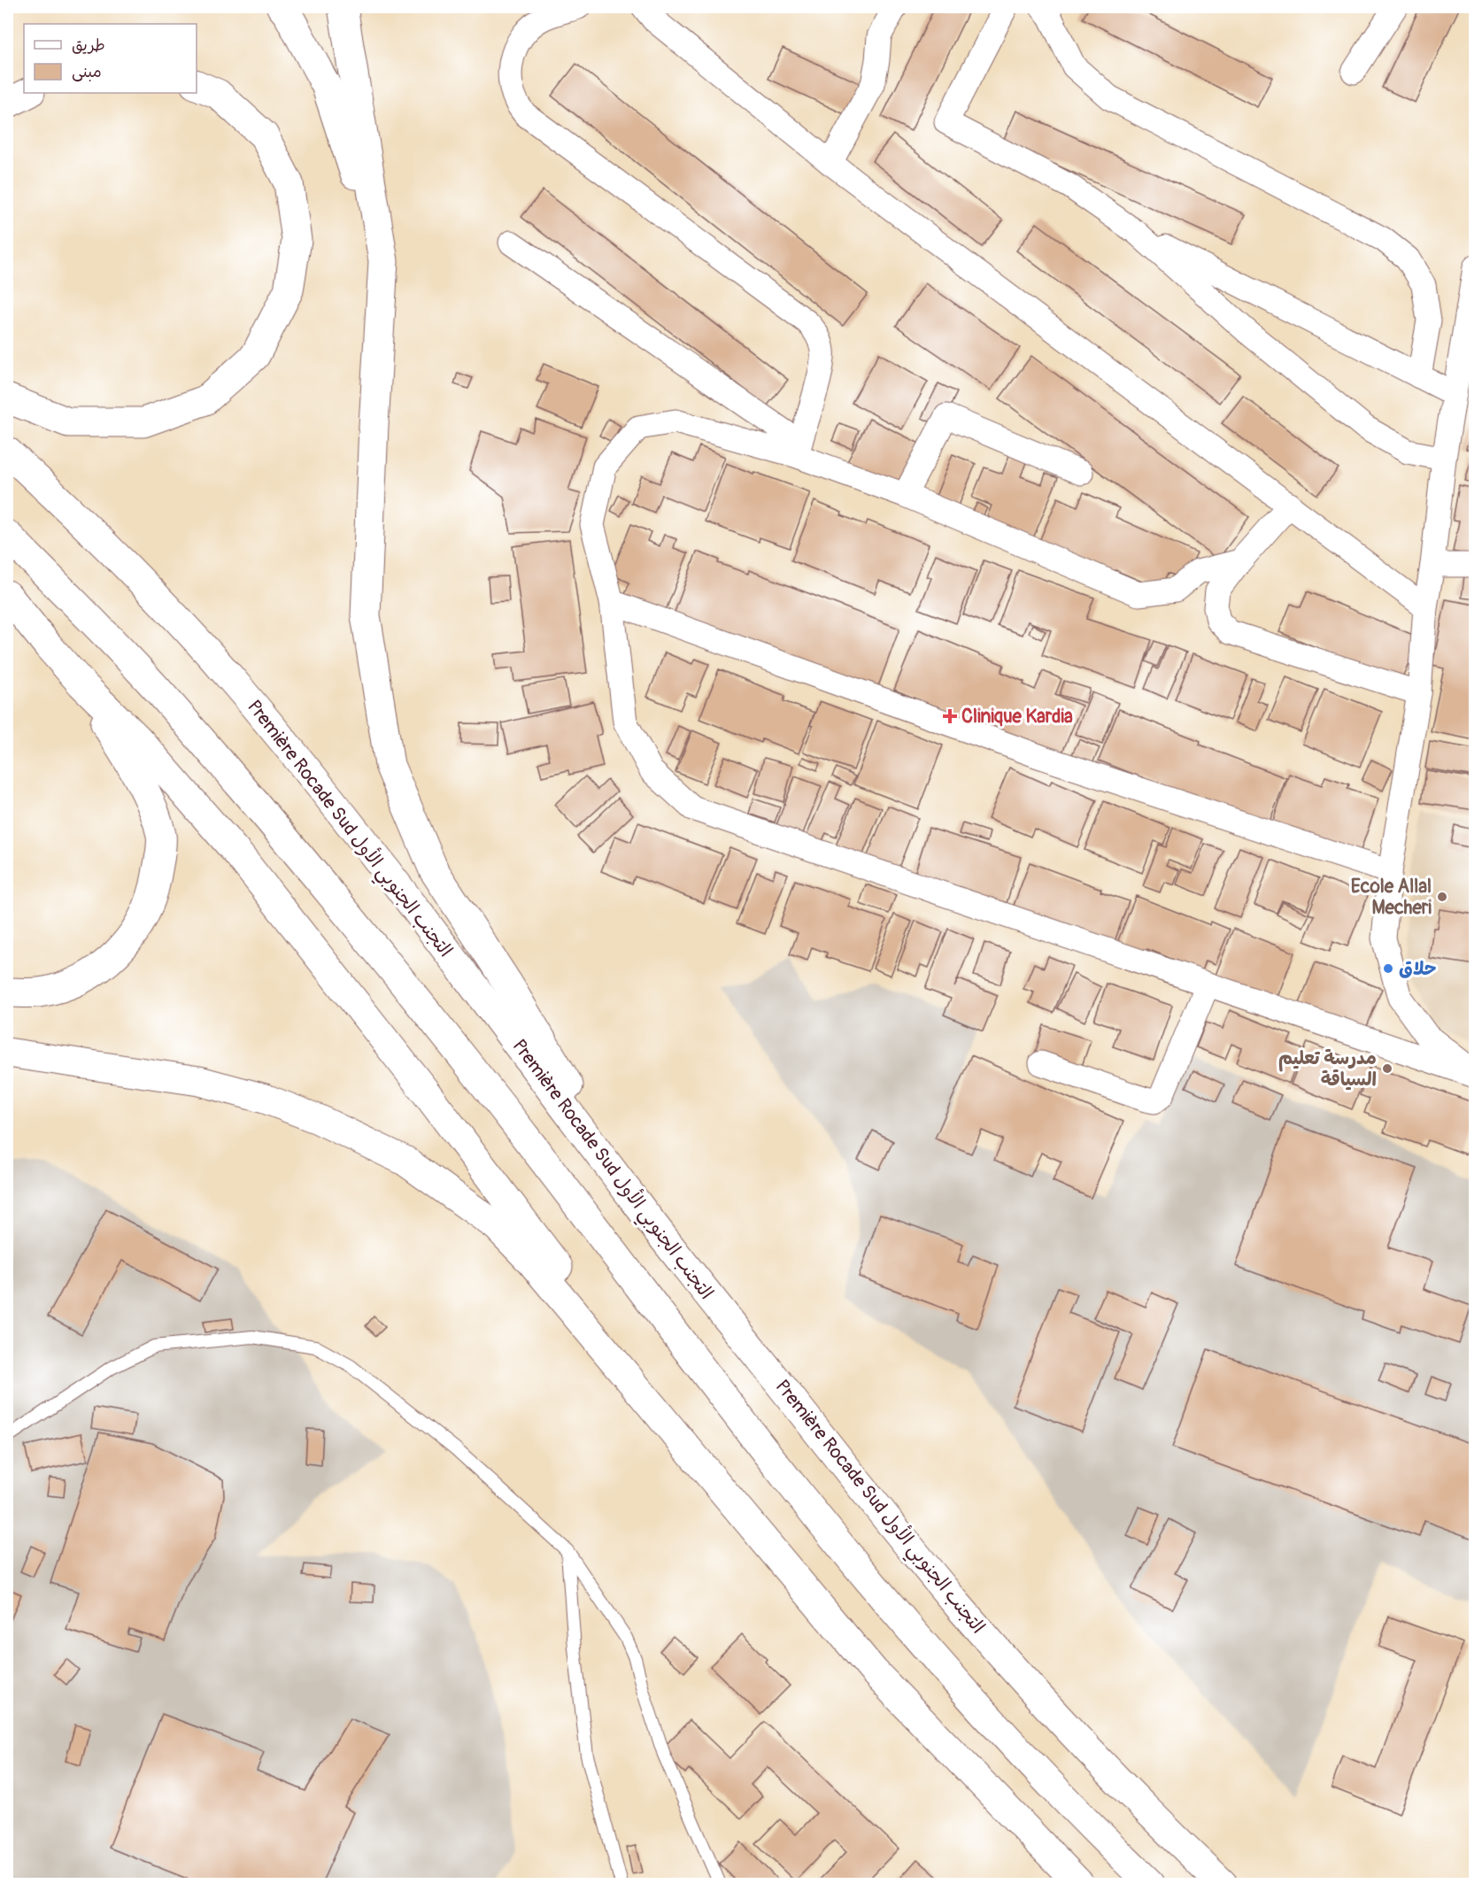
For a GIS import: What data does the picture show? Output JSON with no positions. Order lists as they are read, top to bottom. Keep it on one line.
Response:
{"streets":{"highway":["Première Rocade Sud التجنب الجنوبي الأول"]},"places":{"health":["Clinique Kardia"],"other":["Ecole Allal Mecheri","حلاق","مدرسة تعليم السياقة"]},"legend":["طريق","مبنى"]}
